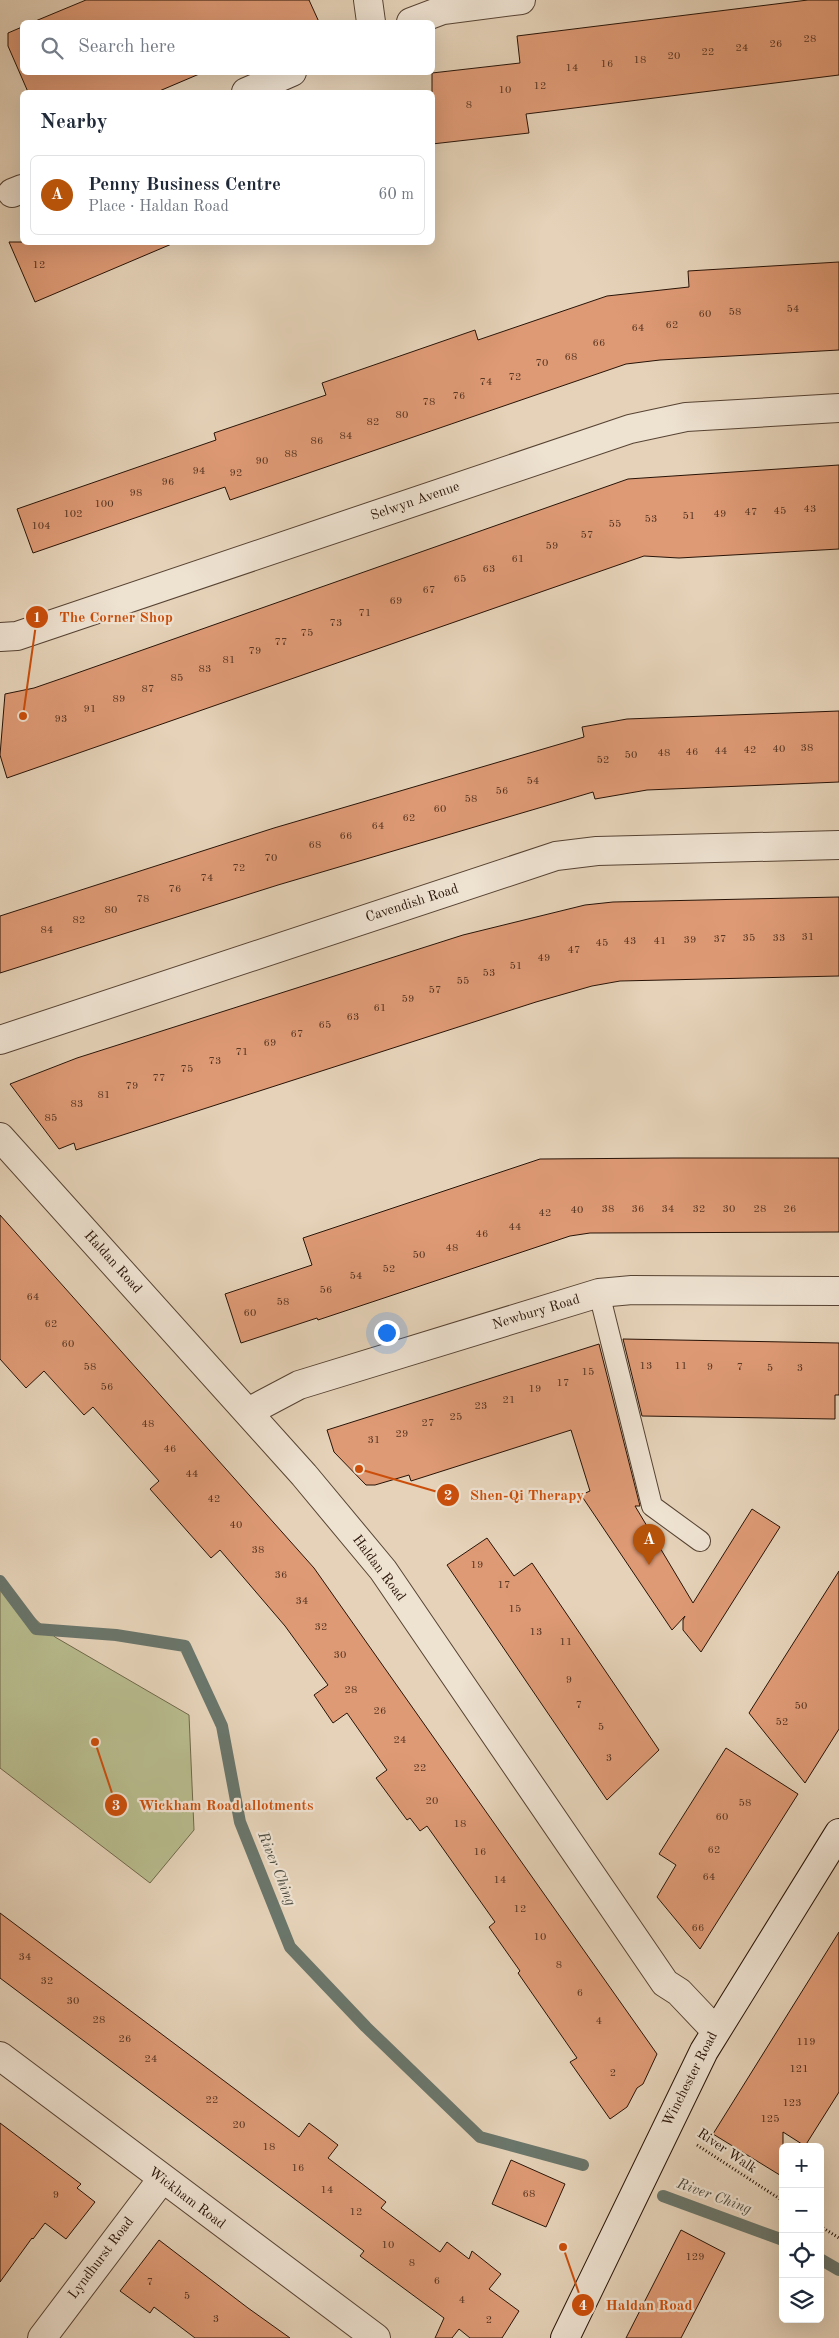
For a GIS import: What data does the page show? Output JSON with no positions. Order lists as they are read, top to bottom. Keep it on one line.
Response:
{"streets":{"street":["Selwyn Avenue","Cavendish Road","Haldan Road","Newbury Road","Winchester Road","Wickham Road","Lyndhurst Road"],"path":["River Walk"]},"crossings":[["Haldan Road","Newbury Road"],["Haldan Road","Winchester Road"],["Wickham Road","Lyndhurst Road"]],"water":["River Ching"],"places":["The Corner Shop","Shen-Qi Therapy","Wickham Road allotments","Haldan Road"],"house_numbers":["28","26","24","22","20","18","16","14","12","10","8","12","54","58","60","62","64","66","68","70","72","74","76","78","80","82","84","86","88","90","94","92","96","98","100","43","45","47","102","49","51","53","55","104","57","59","61","63","65","67","69","71","73","75","77","79","81","83","85","87","89","91","93","38","40","42","44","46","48","50","52","54","56","58","60","62","64","66","68","70","72","74","76","78","80","82","84","31","35","33","37","39","43","41","45","47","49","51","53","55","57","59","61","63","65","67","69","71","73","75","77","79","81","83","85","38","36","34","32","30","28","26","40","42","44","46","48","50","52","54","56","64","58","60","62","60","13","11","58","9","7","5","3","15","17","56","19","21","23","25","27","48","29","31","46","44","42","40","38","19","36","17","34","15","32","13","11","30","9","28","7","50","26","52","5","24","3","22","20","58","60","18","62","16","64","14","12","66","10","34","8","32","6","30","28","4","26","119","24","121","2","22","123","125","20","18","16","14","68","9","12","10","129","8","6","7","5","4","3","2"],"page":{"search":"Search here","heading":"Nearby","list":[{"mark":"A","name":"Penny Business Centre","note":"Place · Haldan Road","value":"60 m"}],"pins":"A","map_buttons":["+","−"]}}
